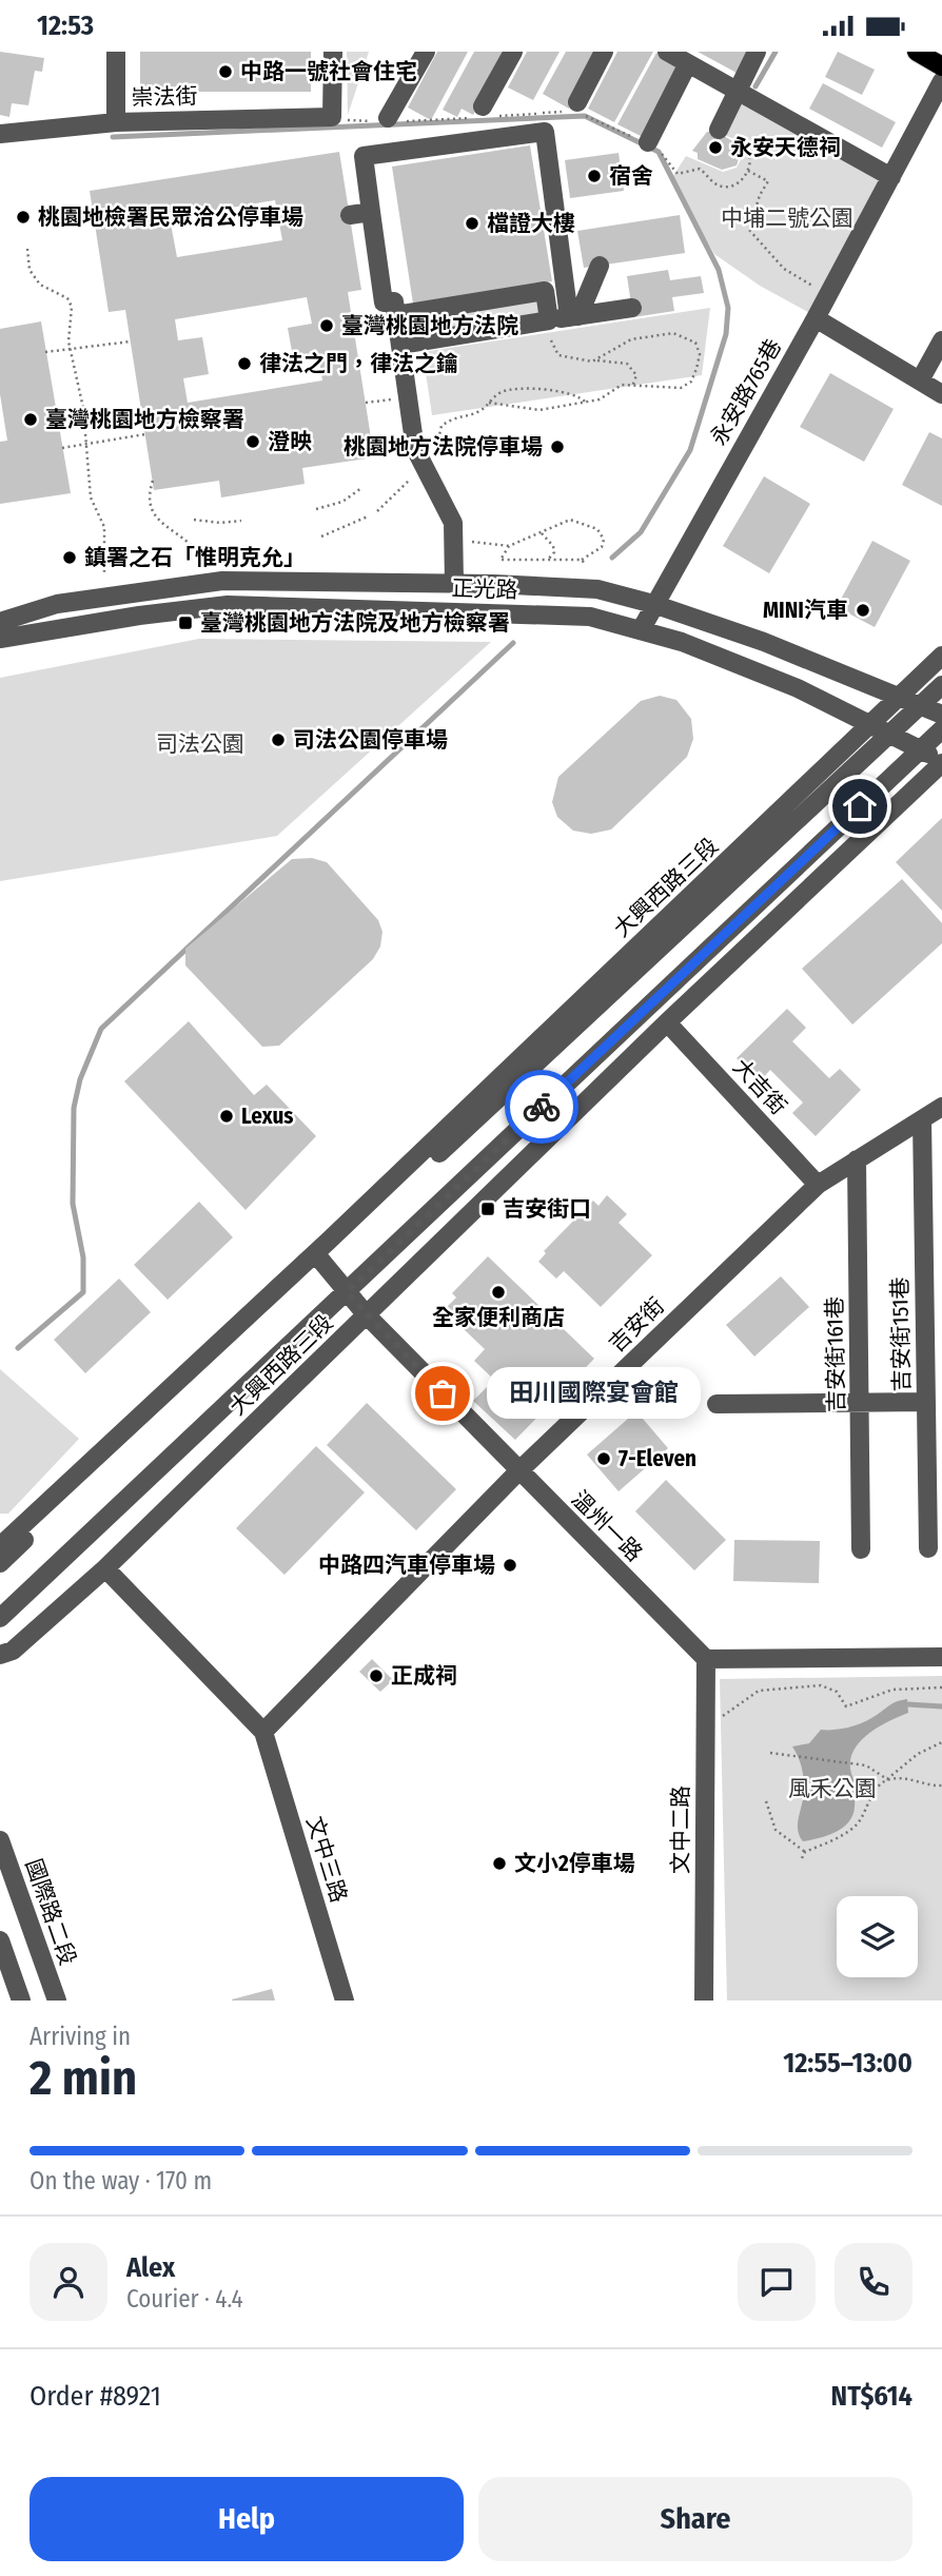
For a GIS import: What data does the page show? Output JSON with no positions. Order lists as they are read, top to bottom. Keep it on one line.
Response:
{"streets":{"street":["崇法街","永安路765巷","正光路","大興西路三段","大吉街","吉安街","吉安街151巷","吉安街161巷","溫州一路","文中二路","文中三路","國際路二段"]},"crossings":[["永安路765巷","正光路"],["正光路","大興西路三段"],["大興西路三段","大吉街"],["大興西路三段","溫州一路"],["大吉街","吉安街"],["吉安街","吉安街151巷"],["吉安街","吉安街161巷"],["吉安街","溫州一路"],["吉安街","文中三路"],["溫州一路","文中二路"]],"parks":["中埔二號公園","司法公園","風禾公園"],"places":{"other":["中路一號社會住宅","永安天德祠","宿舍","桃園地檢署民眾洽公停車場","檔證大樓","臺灣桃園地方法院","律法之門，律法之鑰","臺灣桃園地方檢察署","澄映","桃園地方法院停車場","鎮署之石「惟明克允」","MINI汽車","司法公園停車場","Lexus","全家便利商店","田川國際宴會館","7-Eleven","中路四汽車停車場","正成祠","文小2停車場"],"transit":["臺灣桃園地方法院及地方檢察署","吉安街口"]},"page":{"status":"12:53","bubble":"田川國際宴會館","heading":["2 min","Arriving in","12:55–13:00"],"panel":["Alex","Courier · 4.4","Order #8921","NT$614"],"bar":"On the way · 170 m","buttons":["Help","Share"]}}
